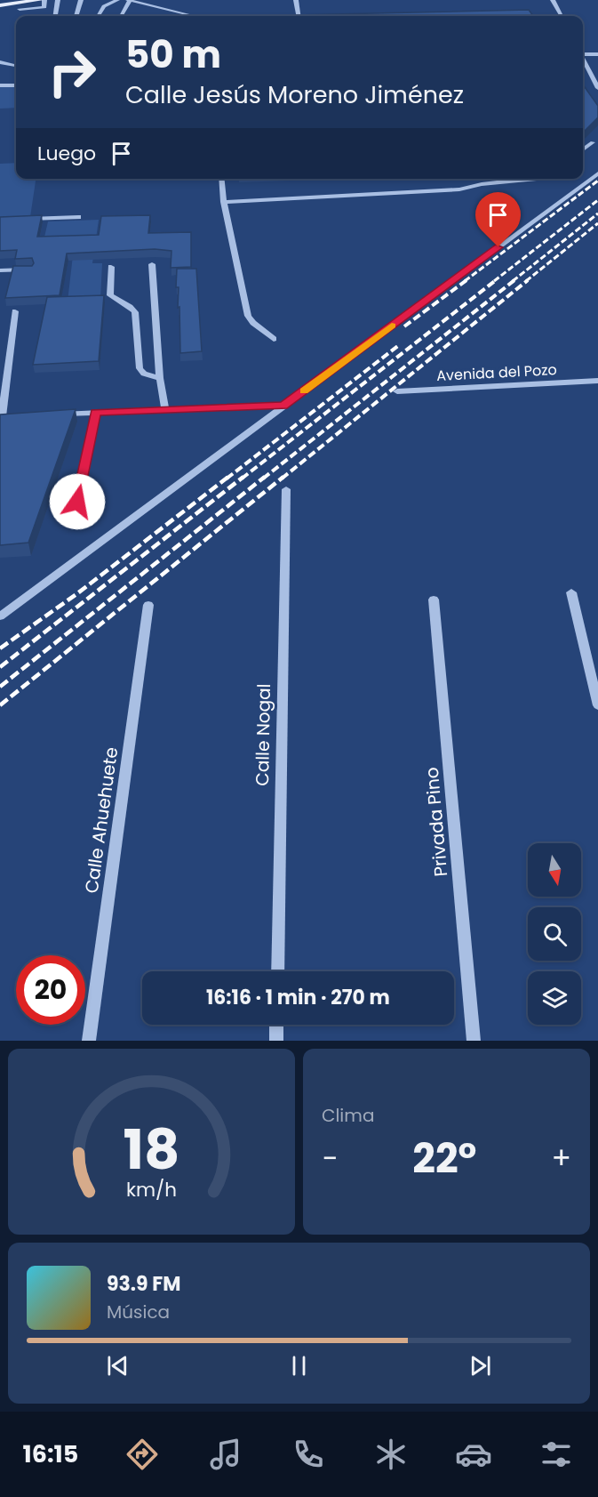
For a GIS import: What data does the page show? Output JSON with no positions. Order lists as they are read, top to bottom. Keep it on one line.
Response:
{"streets":{"street":["Avenida del Pozo","Calle Nogal","Calle Ahuehuete","Privada Pino"]},"north":"bottom","page":{"turn":["50 m","Calle Jesús Moreno Jiménez"],"then":"Luego","limit":"20","trip":"16:16 · 1 min · 270 m","tile":"Clima","heat":["−","22°","+"],"song":["93.9 FM","Música"],"tabs":"16:15","gauge":["18","km/h"]}}
